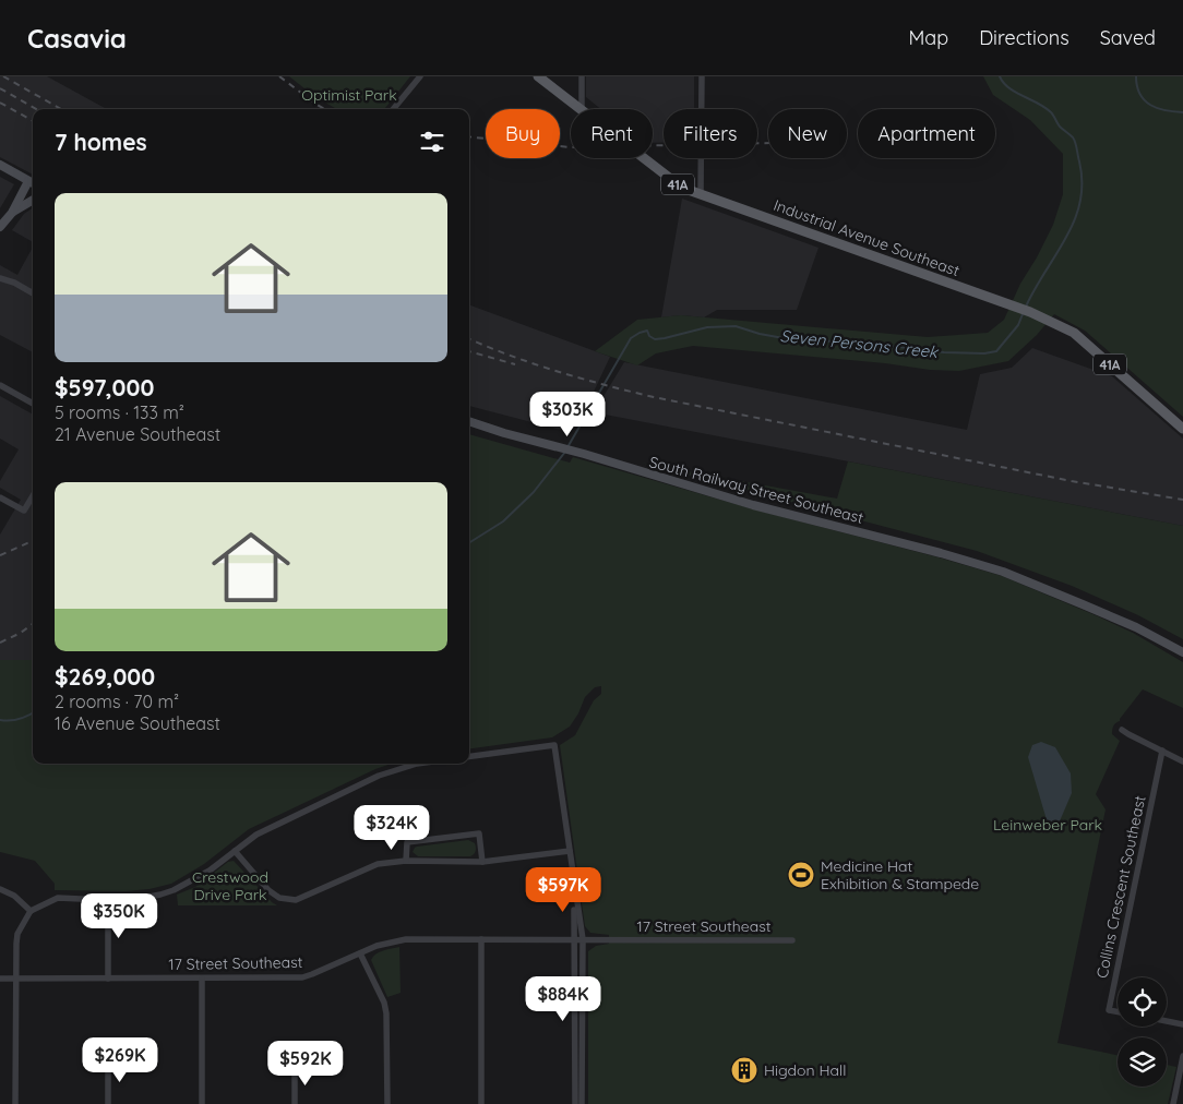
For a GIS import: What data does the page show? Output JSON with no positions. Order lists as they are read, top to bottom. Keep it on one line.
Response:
{"streets":{"main road":["41A","Industrial Avenue Southeast"],"street":["South Railway Street Southeast","Collins Crescent Southeast","17 Street Southeast"]},"water":["Seven Persons Creek"],"parks":["Optimist Park","Leinweber Park","Crestwood Drive Park"],"places":{"sports":["Medicine Hat Exhibition & Stampede"],"building":["Higdon Hall"]},"page":{"header":"Casavia","nav":["Map","Directions","Saved"],"chip":["Buy","Rent","Filters","New","Apartment"],"heading":"7 homes","list":[{"name":"$597,000","note":"5 rooms · 133 m² · 21 Avenue Southeast"},{"name":"$269,000","note":"2 rooms · 70 m² · 16 Avenue Southeast"}],"price":["$303K","$324K","$597K","$350K","$884K","$269K","$592K"]}}
